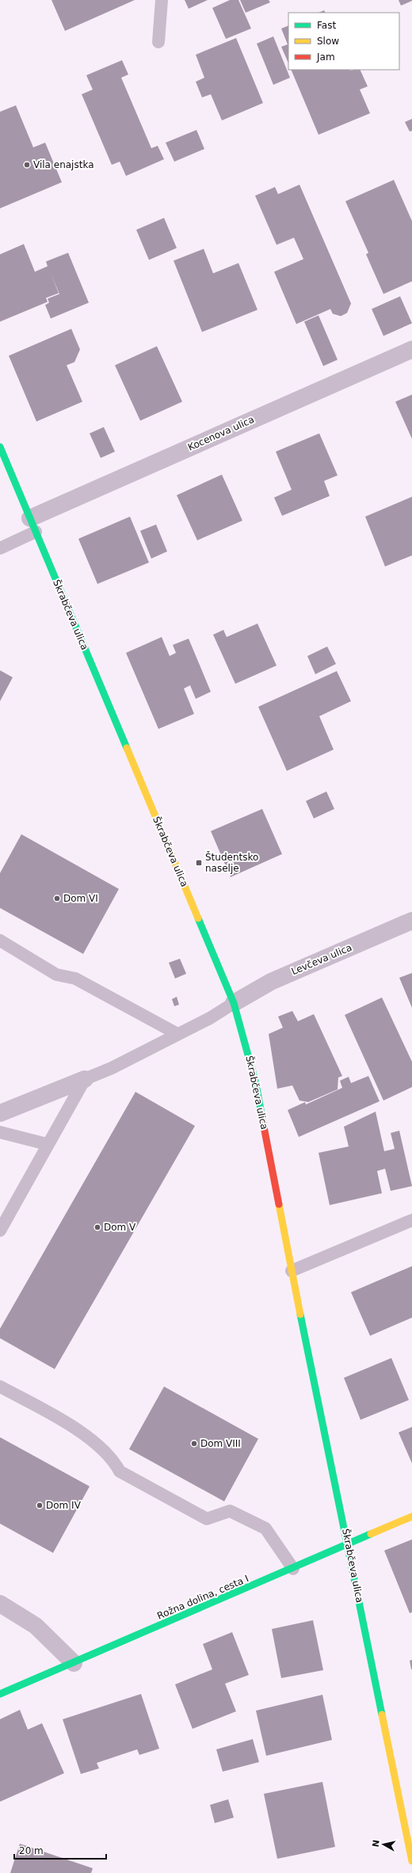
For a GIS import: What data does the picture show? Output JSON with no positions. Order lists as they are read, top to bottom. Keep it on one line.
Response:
{"streets":{"street":["Kocenova ulica","Škrabčeva ulica","Levčeva ulica","Rožna dolina, cesta I"]},"crossings":[["Kocenova ulica","Škrabčeva ulica"],["Škrabčeva ulica","Levčeva ulica"],["Škrabčeva ulica","Rožna dolina, cesta I"]],"places":{"other":["Vila enajstka","Dom VI","Dom V","Dom VIII","Dom IV"],"transit":["Študentsko naselje"]},"legend":["Fast","Slow","Jam"],"scale_bar":"20 m","north":"left"}
